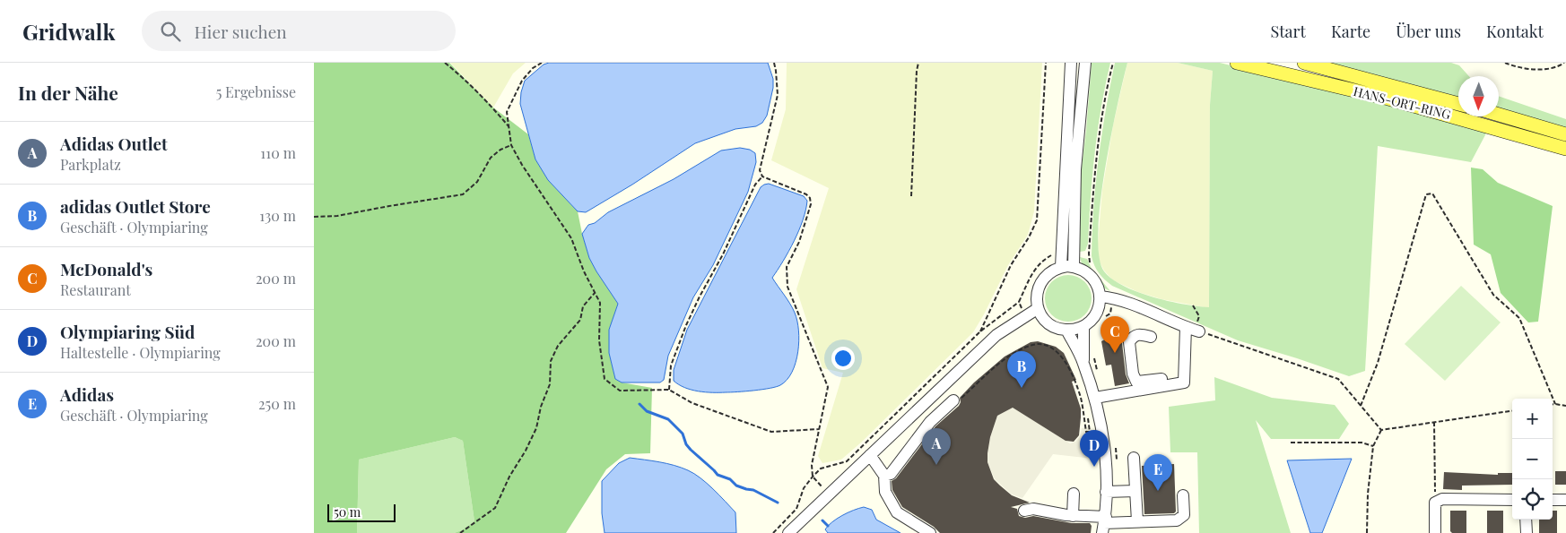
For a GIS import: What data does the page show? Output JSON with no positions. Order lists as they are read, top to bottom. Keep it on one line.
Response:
{"streets":{"main road":["HANS-ORT-RING"]},"scale_bar":"50 m","north":"bottom","page":{"header":"Gridwalk","search":"Hier suchen","nav":["Start","Karte","Über uns","Kontakt"],"heading":["In der Nähe","5 Ergebnisse"],"list":[{"mark":"A","name":"Adidas Outlet","note":"Parkplatz","value":"110 m"},{"mark":"B","name":"adidas Outlet Store","note":"Geschäft · Olympiaring","value":"130 m"},{"mark":"C","name":"McDonald's","note":"Restaurant","value":"200 m"},{"mark":"D","name":"Olympiaring Süd","note":"Haltestelle · Olympiaring","value":"200 m"},{"mark":"E","name":"Adidas","note":"Geschäft · Olympiaring","value":"250 m"}],"pins":["C","B","A","D","E"],"map_buttons":["+","−"],"scale":"50 m"}}
